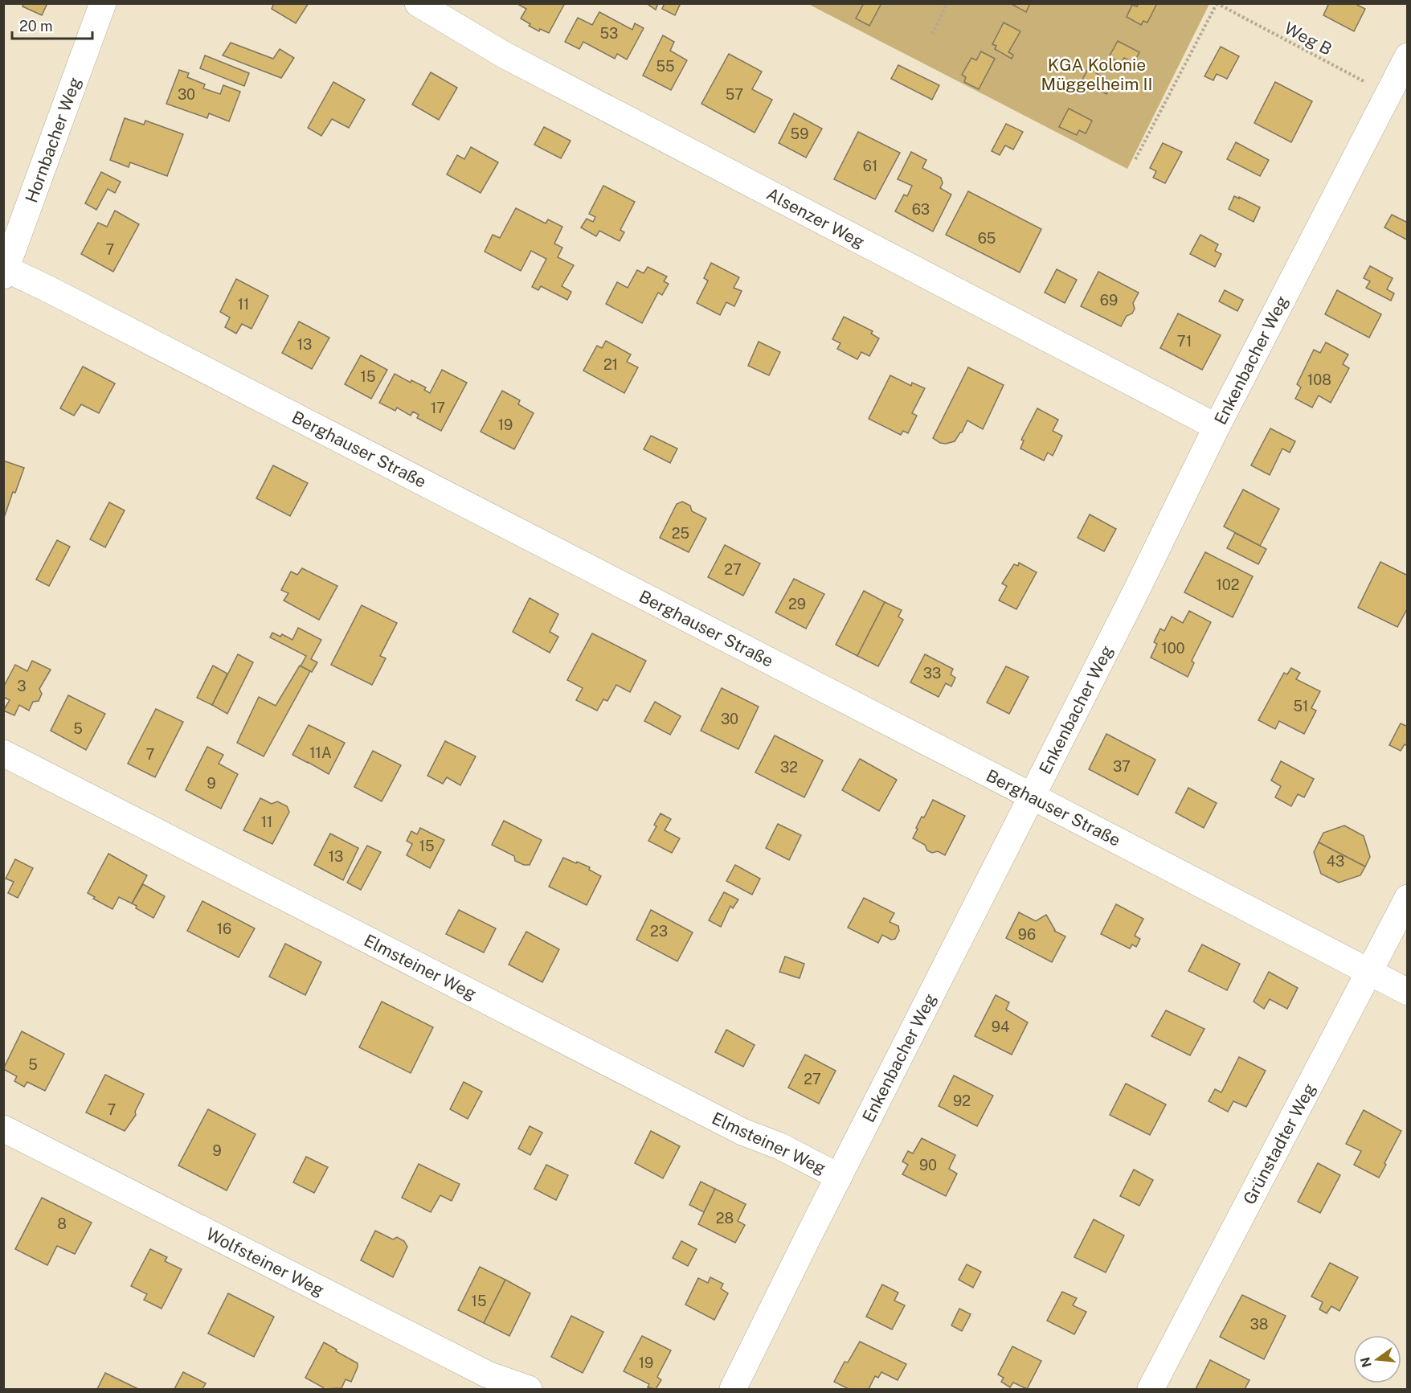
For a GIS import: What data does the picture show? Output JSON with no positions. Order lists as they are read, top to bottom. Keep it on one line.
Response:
{"streets":{"street":["Hornbacher Weg","Alsenzer Weg","Enkenbacher Weg","Berghauser Straße","Elmsteiner Weg","Grünstadter Weg","Wolfsteiner Weg"],"path":["Weg B"]},"crossings":[["Weg B","Enkenbacher Weg"],["Hornbacher Weg","Berghauser Straße"],["Alsenzer Weg","Enkenbacher Weg"],["Enkenbacher Weg","Berghauser Straße"],["Enkenbacher Weg","Elmsteiner Weg"],["Berghauser Straße","Grünstadter Weg"]],"parks":["KGA Kolonie Müggelheim II"],"house_numbers":["53","55","30","57","59","61","63","65","7","69","11","71","13","21","15","108","17","19","25","27","102","29","100","33","3","51","30","5","11A","7","37","32","9","11","15","13","43","16","23","96","94","5","27","92","7","9","90","28","8","15","38","19"],"scale_bar":"20 m","north":"left"}
